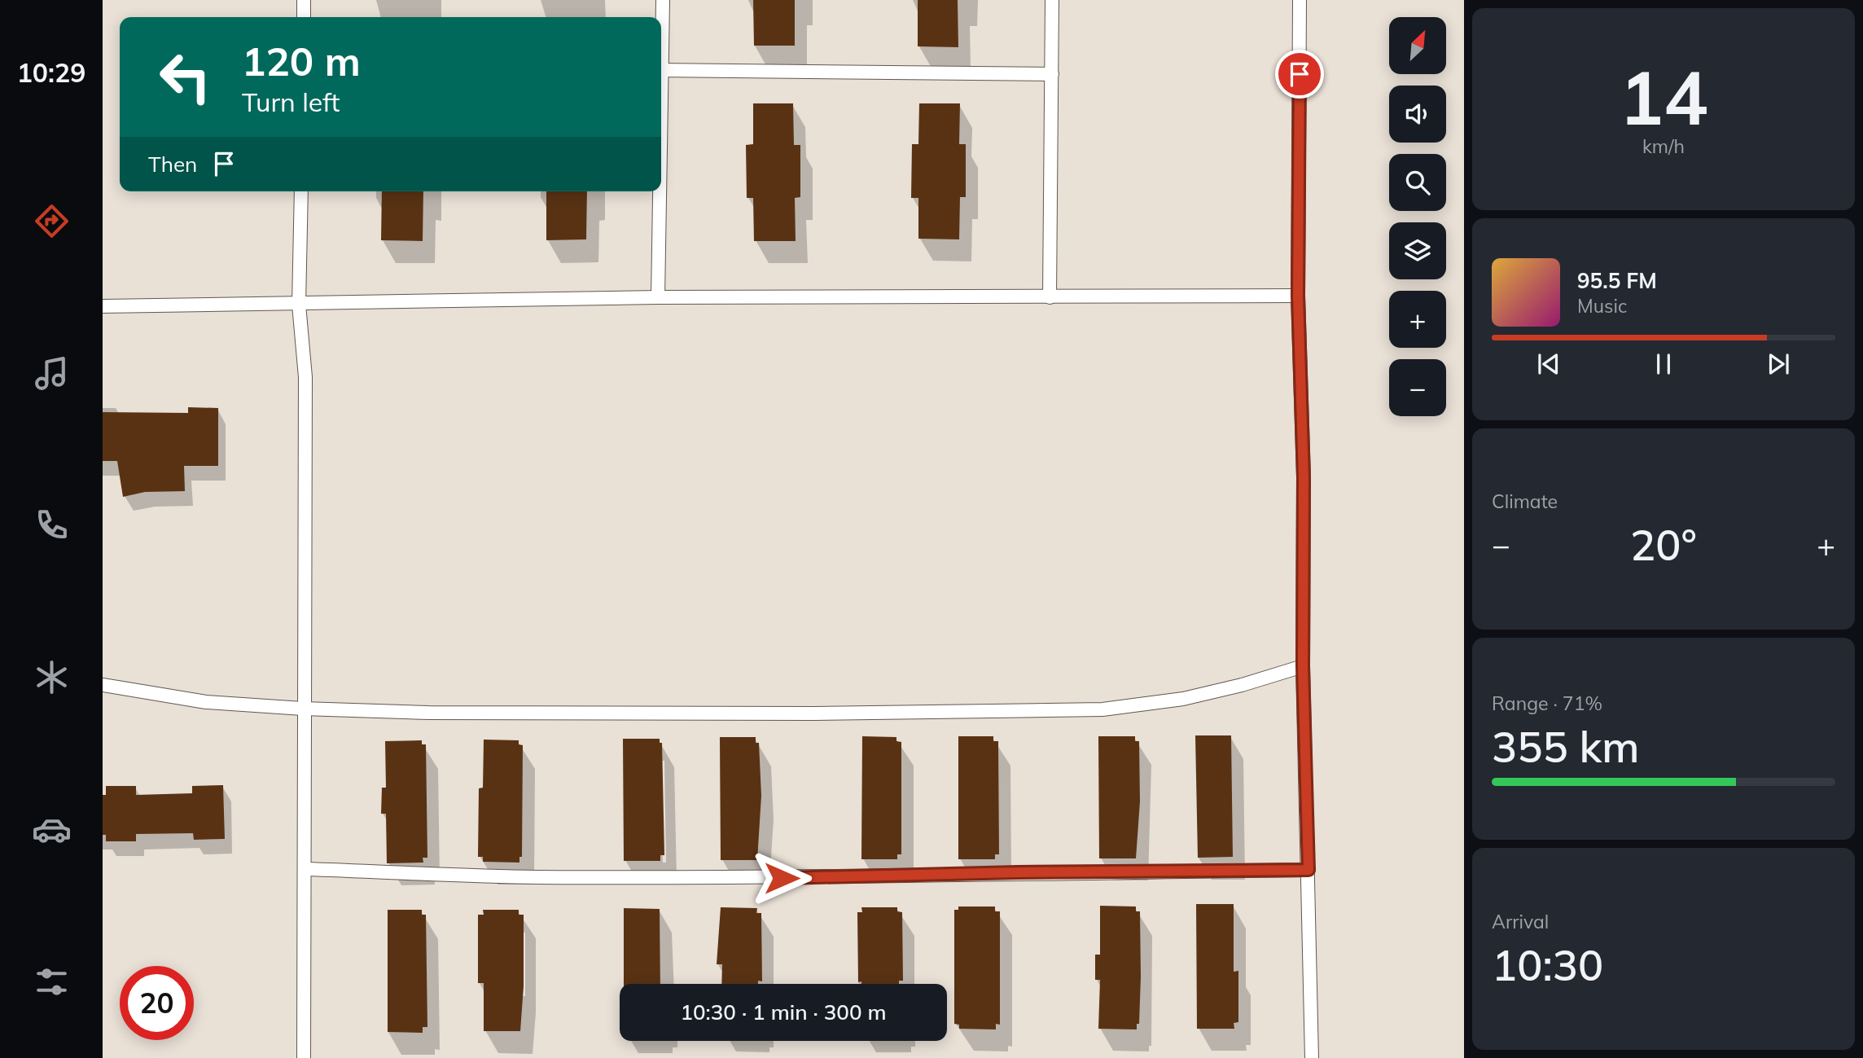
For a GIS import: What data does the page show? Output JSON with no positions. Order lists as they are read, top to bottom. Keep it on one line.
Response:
{"north":"top right","page":{"tabs":"10:29","tile":[["14","km/h"],"Climate",["Range · 71%","355 km"],["Arrival","10:30"]],"map_buttons":["+","−"],"turn":["120 m","Turn left"],"then":"Then","song":["95.5 FM","Music"],"heat":["−","20°","+"],"limit":"20","trip":"10:30 · 1 min · 300 m"}}
